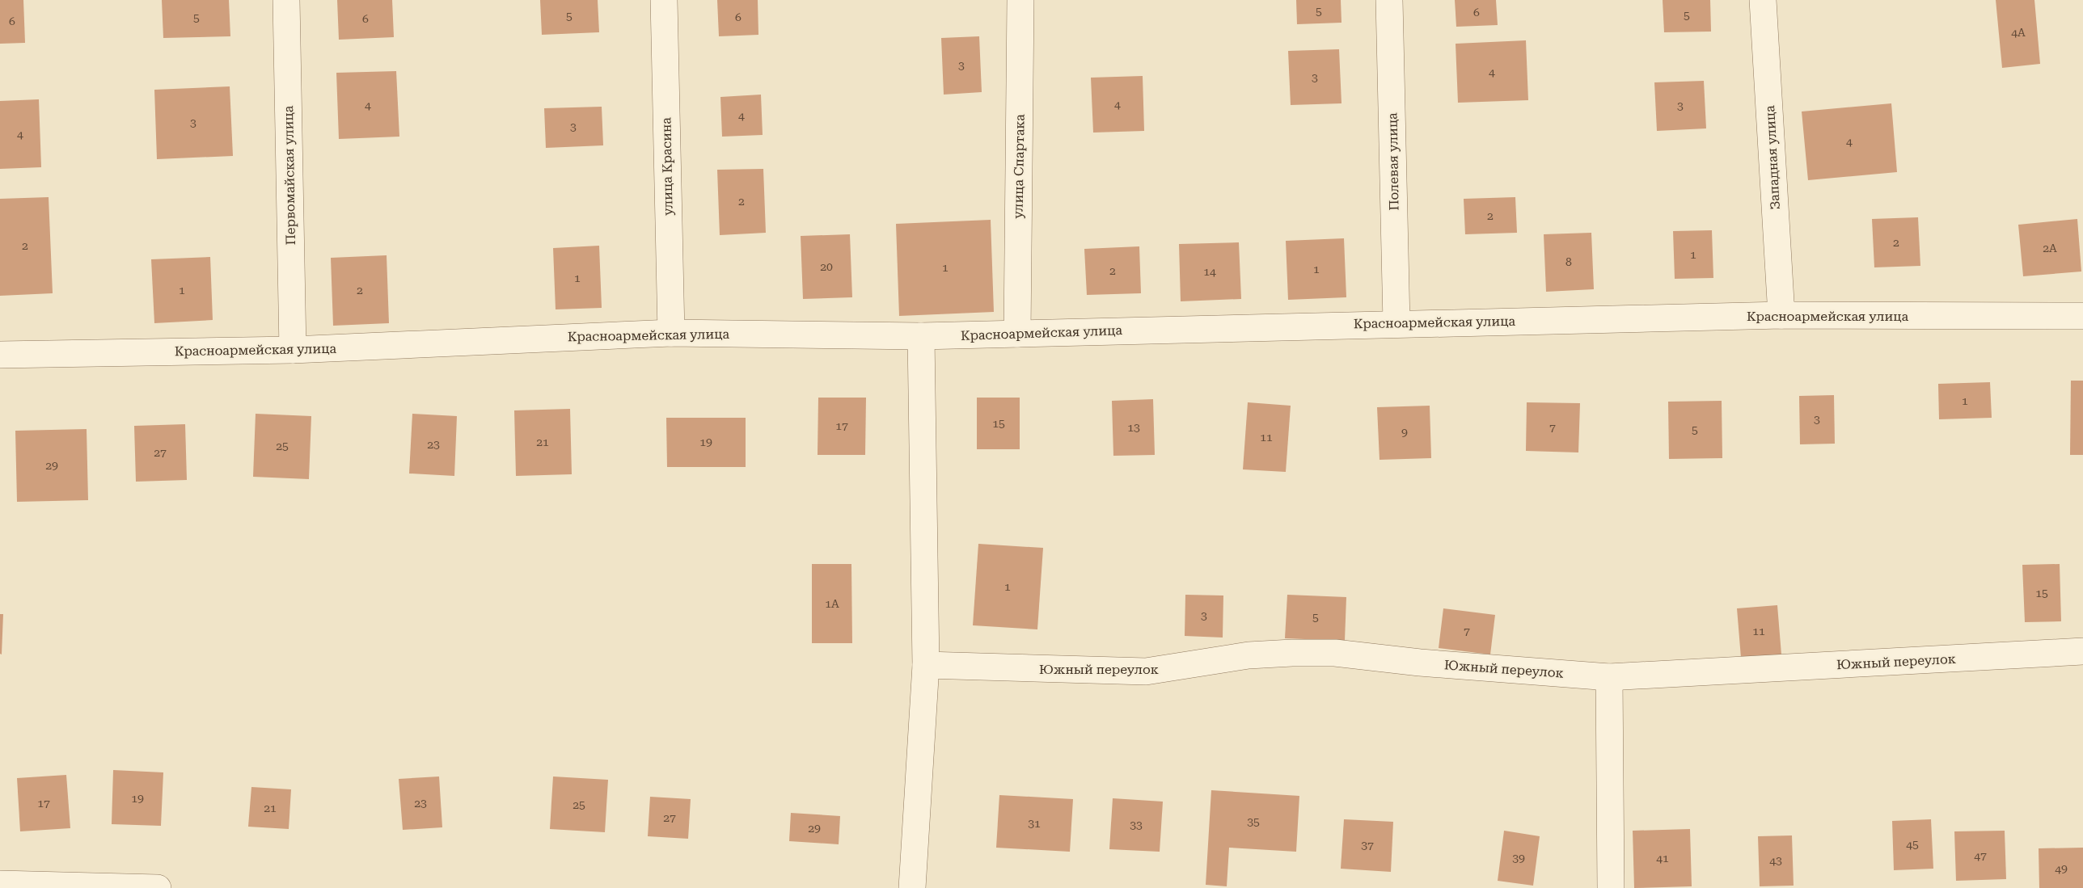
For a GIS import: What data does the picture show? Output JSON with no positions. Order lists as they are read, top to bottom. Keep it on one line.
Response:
{"streets":{"street":["Западная улица","Полевая улица","улица Красина","улица Спартака","Первомайская улица","Красноармейская улица","Южный переулок"]},"crossings":[["Западная улица","Красноармейская улица"],["Полевая улица","Красноармейская улица"],["улица Красина","Красноармейская улица"],["улица Спартака","Красноармейская улица"],["Первомайская улица","Красноармейская улица"]],"house_numbers":["5","6","5","5","6","5","6","6","4А","3","4","3","4","4","3","4","3","3","4","4","2","2","2","2","2А","1","8","20","1","1","2","14","1","1","2","1","3","15","17","13","7","5","9","11","21","19","23","25","27","29","1","15","1А","3","5","7","11","19","17","23","25","21","27","35","31","33","29","45","37","47","39","41","43","49"]}
